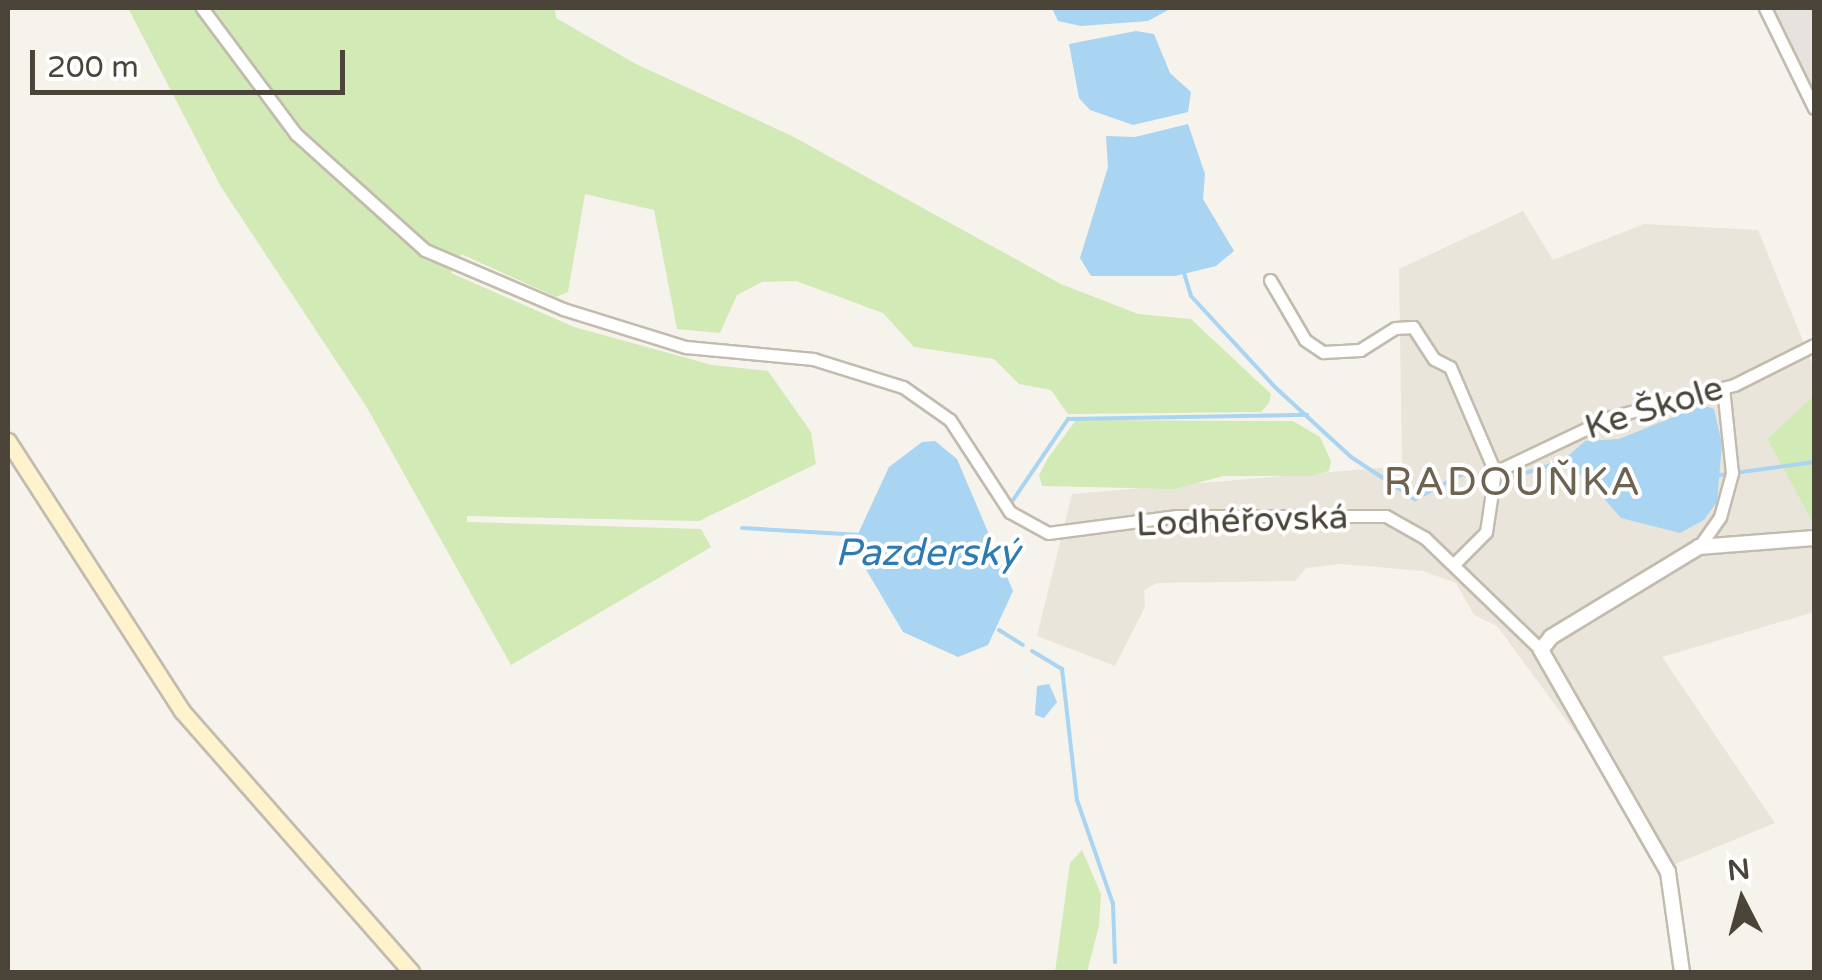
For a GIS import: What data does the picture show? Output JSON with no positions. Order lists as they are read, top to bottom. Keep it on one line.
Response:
{"streets":{"street":["Ke Škole","Lodhéřovská"]},"districts":["RADOUŇKA"],"water":["Pazderský"],"scale_bar":"200 m","north":"top"}
